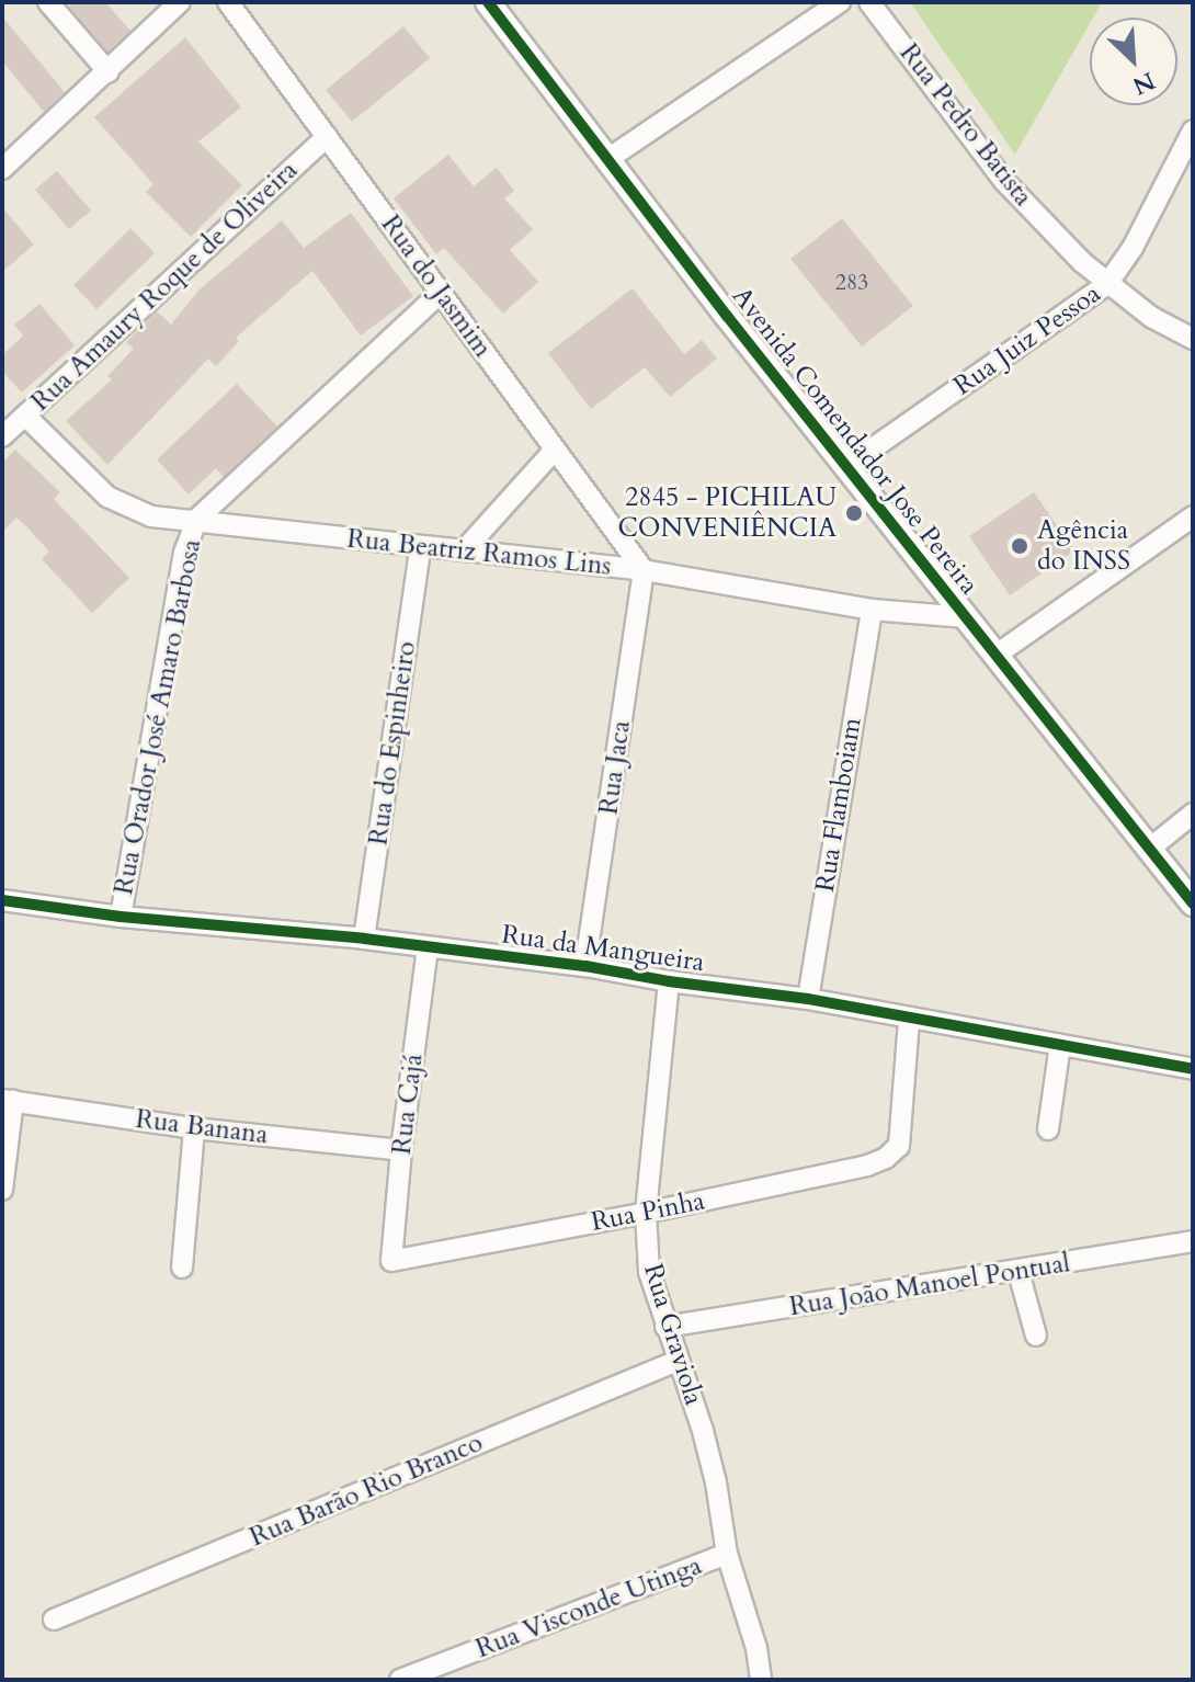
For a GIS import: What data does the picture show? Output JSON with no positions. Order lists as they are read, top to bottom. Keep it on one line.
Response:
{"streets":{"street":["Rua Pedro Batista","Rua Amaury Roque de Oliveira","Rua do Jasmim","Rua Juiz Pessoa","Avenida Comendador Jose Pereira","Rua Beatriz Ramos Lins","Rua Orador José Amaro Barbosa","Rua do Espinheiro","Rua Jaca","Rua Flamboiam","Rua da Mangueira","Rua Cajá","Rua Banana","Rua Pinha","Rua João Manoel Pontual","Rua Graviola","Rua Barão Rio Branco","Rua Visconde Utinga"]},"crossings":[["Rua Pedro Batista","Rua Juiz Pessoa"],["Rua Amaury Roque de Oliveira","Rua do Jasmim"],["Rua Amaury Roque de Oliveira","Rua Beatriz Ramos Lins"],["Rua do Jasmim","Rua Beatriz Ramos Lins"],["Rua do Jasmim","Rua Jaca"],["Rua Juiz Pessoa","Avenida Comendador Jose Pereira"],["Avenida Comendador Jose Pereira","Rua Beatriz Ramos Lins"],["Rua Beatriz Ramos Lins","Rua Orador José Amaro Barbosa"],["Rua Beatriz Ramos Lins","Rua do Espinheiro"],["Rua Beatriz Ramos Lins","Rua Jaca"],["Rua Beatriz Ramos Lins","Rua Flamboiam"],["Rua Orador José Amaro Barbosa","Rua da Mangueira"],["Rua do Espinheiro","Rua da Mangueira"],["Rua Jaca","Rua da Mangueira"],["Rua Flamboiam","Rua da Mangueira"],["Rua da Mangueira","Rua Cajá"],["Rua da Mangueira","Rua Pinha"],["Rua da Mangueira","Rua Graviola"],["Rua Cajá","Rua Banana"],["Rua Cajá","Rua Pinha"],["Rua Pinha","Rua Graviola"],["Rua João Manoel Pontual","Rua Graviola"],["Rua Graviola","Rua Barão Rio Branco"],["Rua Graviola","Rua Visconde Utinga"]],"places":["2845 - PICHILAU CONVENIÊNCIA","Agência do INSS"],"house_numbers":["283"],"north":"bottom right"}
